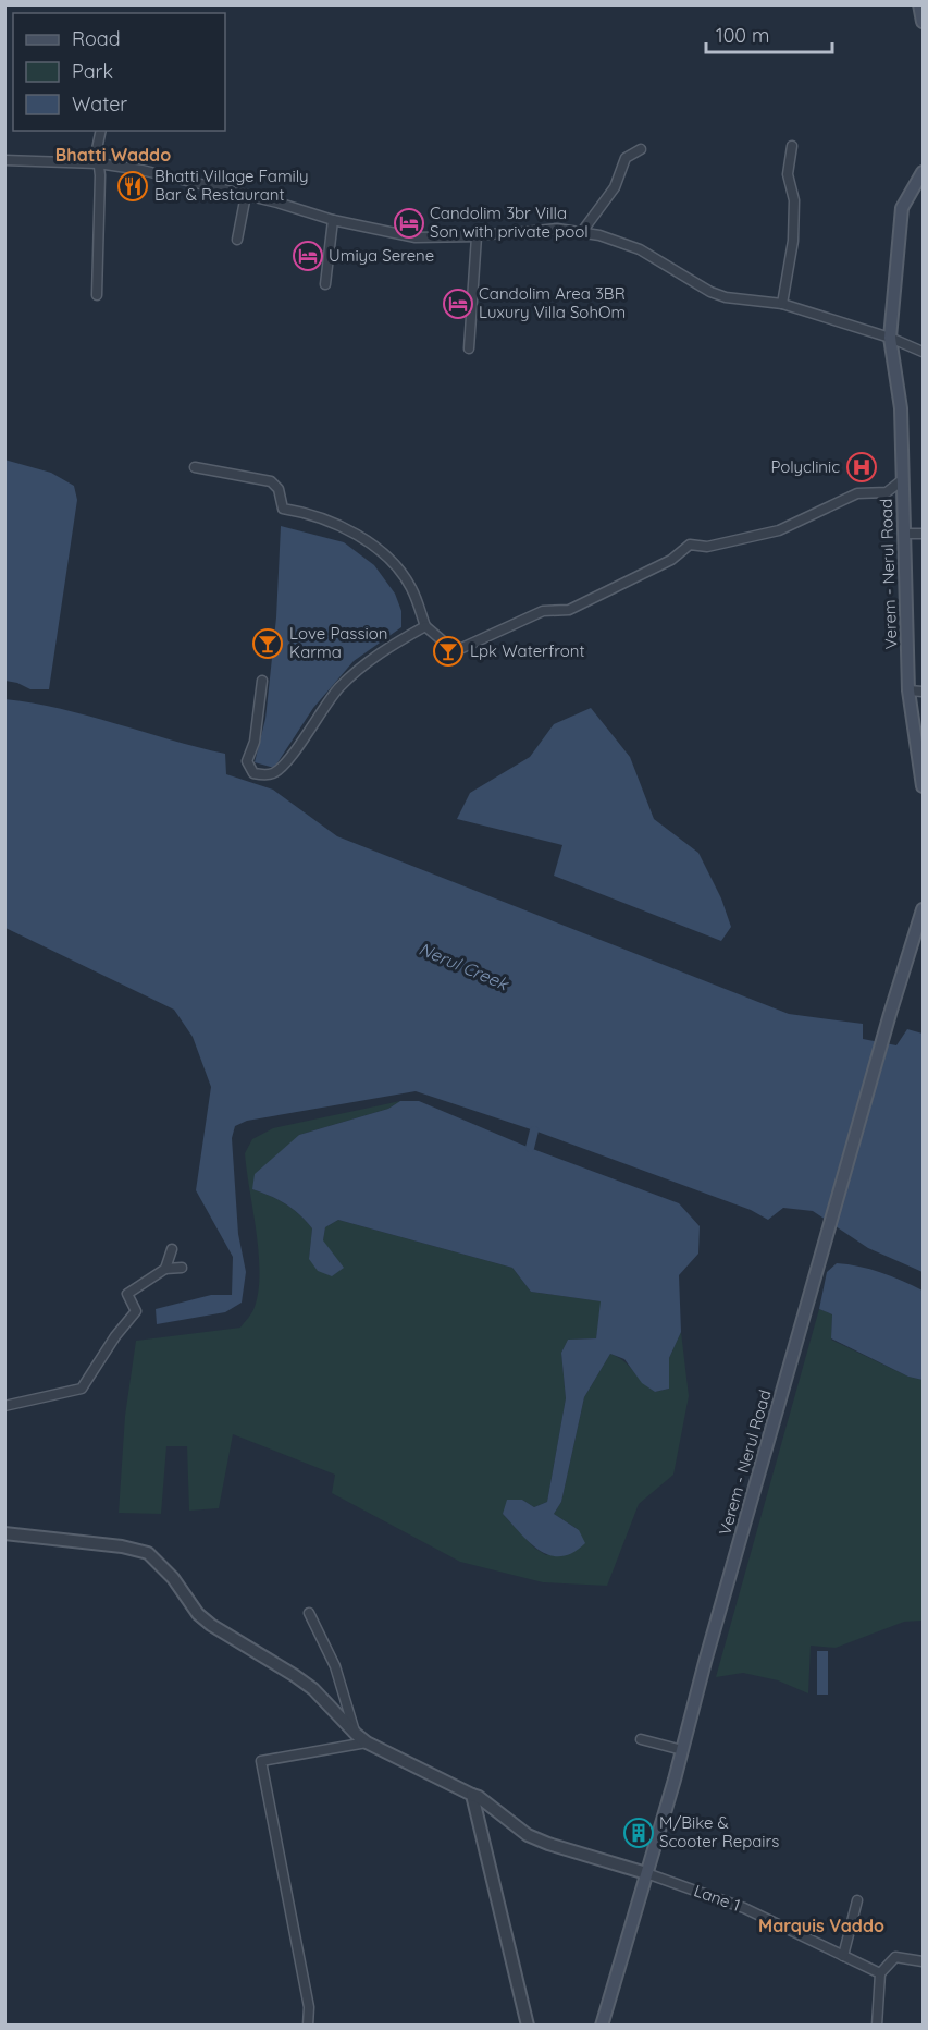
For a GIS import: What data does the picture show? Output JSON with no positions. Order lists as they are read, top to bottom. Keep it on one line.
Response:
{"streets":{"main road":["Verem - Nerul Road"],"street":["Lane 1"]},"crossings":[["Verem - Nerul Road","Lane 1"]],"districts":["Bhatti Waddo","Marquis Vaddo"],"water":["Nerul Creek"],"places":{"restaurant":["Bhatti Village Family Bar & Restaurant"],"hotel":["Candolim 3br Villa Son with private pool","Umiya Serene","Candolim Area 3BR Luxury Villa SohOm"],"hospital":["Polyclinic"],"bar":["Love Passion Karma","Lpk Waterfront"],"building":["M/Bike & Scooter Repairs"]},"legend":["Road","Park","Water"],"scale_bar":"100 m"}
